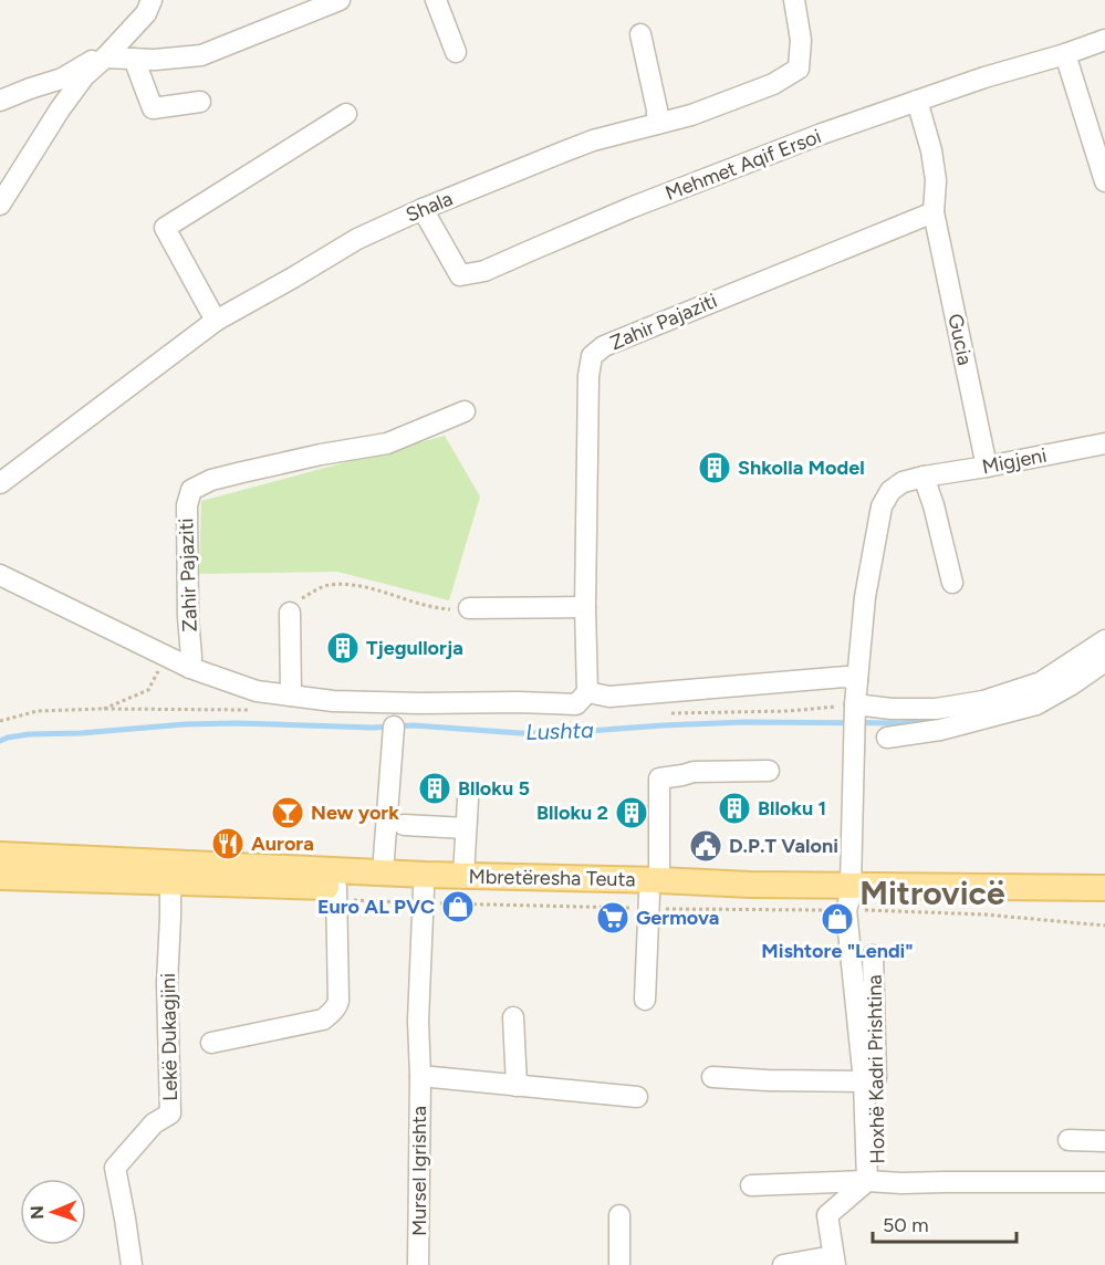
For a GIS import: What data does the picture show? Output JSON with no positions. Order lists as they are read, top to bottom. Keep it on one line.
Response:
{"streets":{"main road":["Mbretëresha Teuta"],"street":["Mehmet Aqif Ersoi","Shala","Zahir Pajaziti","Gucia","Migjeni","Lekë Dukagjini","Hoxhë Kadri Prishtina","Mursel Igrishta"]},"crossings":[["Mehmet Aqif Ersoi","Shala"],["Mehmet Aqif Ersoi","Gucia"],["Zahir Pajaziti","Gucia"],["Gucia","Migjeni"],["Mbretëresha Teuta","Lekë Dukagjini"],["Mbretëresha Teuta","Mursel Igrishta"]],"districts":["Mitrovicë"],"water":["Lushta"],"places":{"building":["Shkolla Model","Tjegullorja","Blloku 5","Blloku 1","Blloku 2"],"bar":["New york"],"restaurant":["Aurora"],"public building":["D.P.T Valoni"],"shop":["Euro AL PVC","Mishtore \"Lendi\""],"supermarket":["Germova"]},"scale_bar":"50 m","north":"left"}
